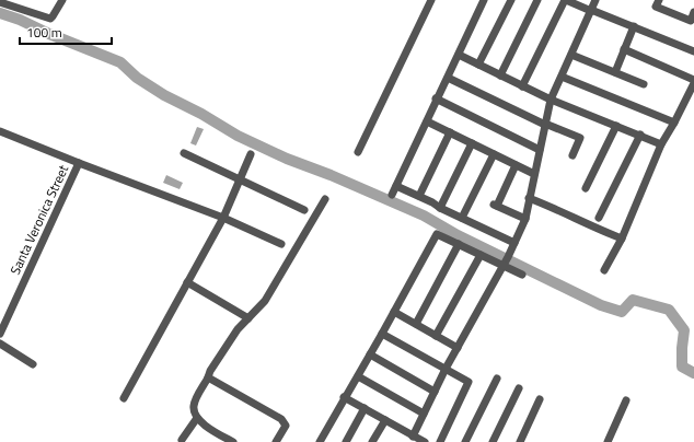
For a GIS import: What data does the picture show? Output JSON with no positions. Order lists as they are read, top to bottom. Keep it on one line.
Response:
{"streets":{"street":["Santa Veronica Street"]},"scale_bar":"100 m"}
